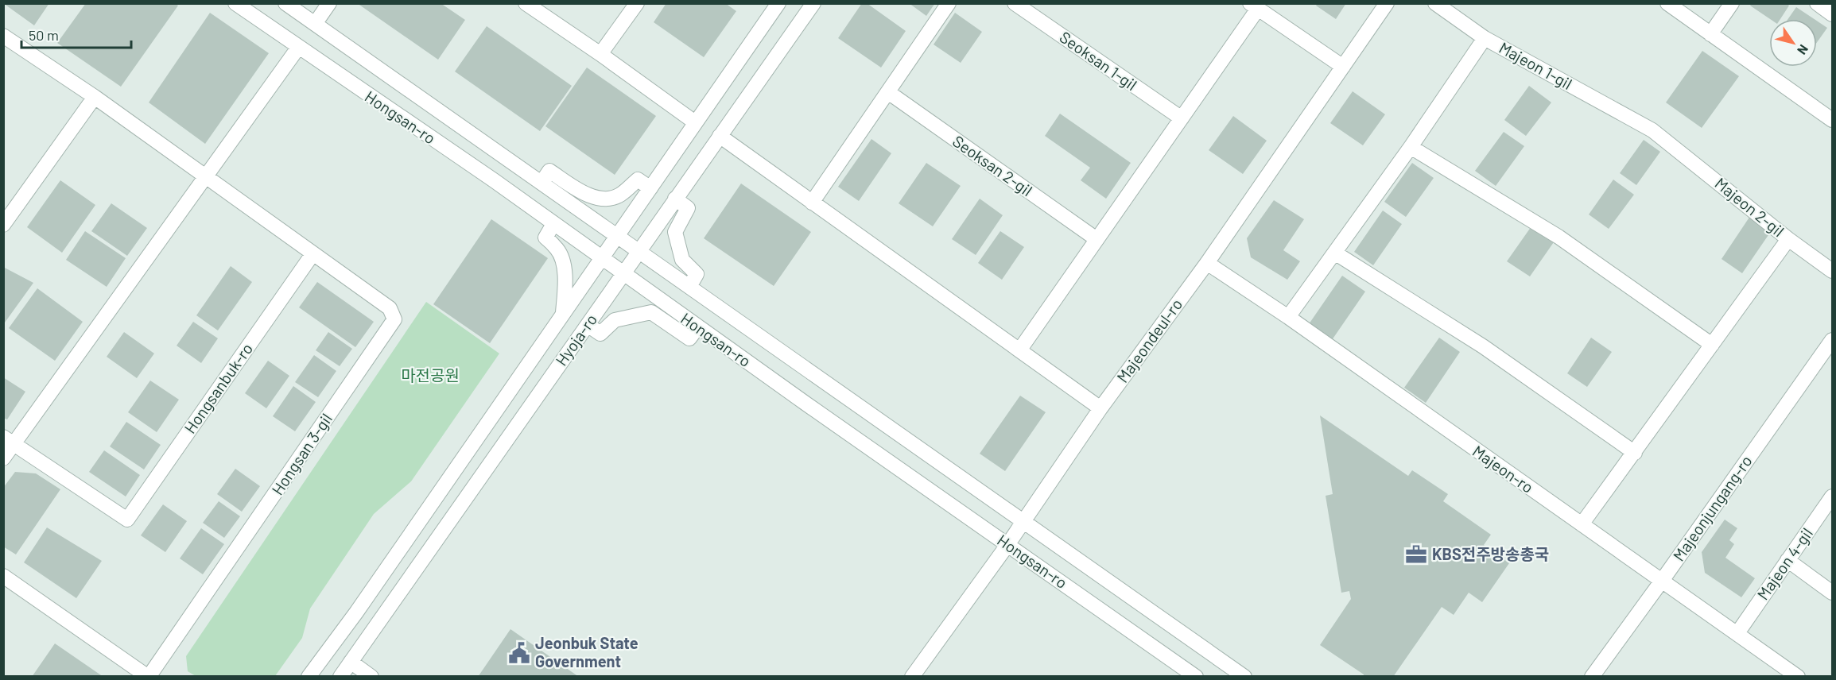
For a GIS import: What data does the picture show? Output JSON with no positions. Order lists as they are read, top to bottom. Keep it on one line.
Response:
{"streets":{"street":["Seoksan 1-gil","Majeon 1-gil","Hongsan-ro","Seoksan 2-gil","Majeon 2-gil","Hyoja-ro","Majeondeul-ro","Hongsanbuk-ro","Hongsan 3-gil","Majeon-ro","Majeonjungang-ro","Majeon 4-gil"]},"crossings":[["Majeon 1-gil","Majeon 2-gil"],["Majeon 1-gil","Majeon-ro"],["Hongsan-ro","Hyoja-ro"],["Hongsan-ro","Majeondeul-ro"],["Majeon 2-gil","Majeon-ro"],["Majeondeul-ro","Majeon-ro"],["Hongsanbuk-ro","Hongsan 3-gil"],["Majeon-ro","Majeonjungang-ro"],["Majeon-ro","Majeon 4-gil"]],"parks":["마전공원"],"places":{"office":["KBS전주방송총국"],"public building":["Jeonbuk State Government"]},"scale_bar":"50 m","north":"bottom right"}
